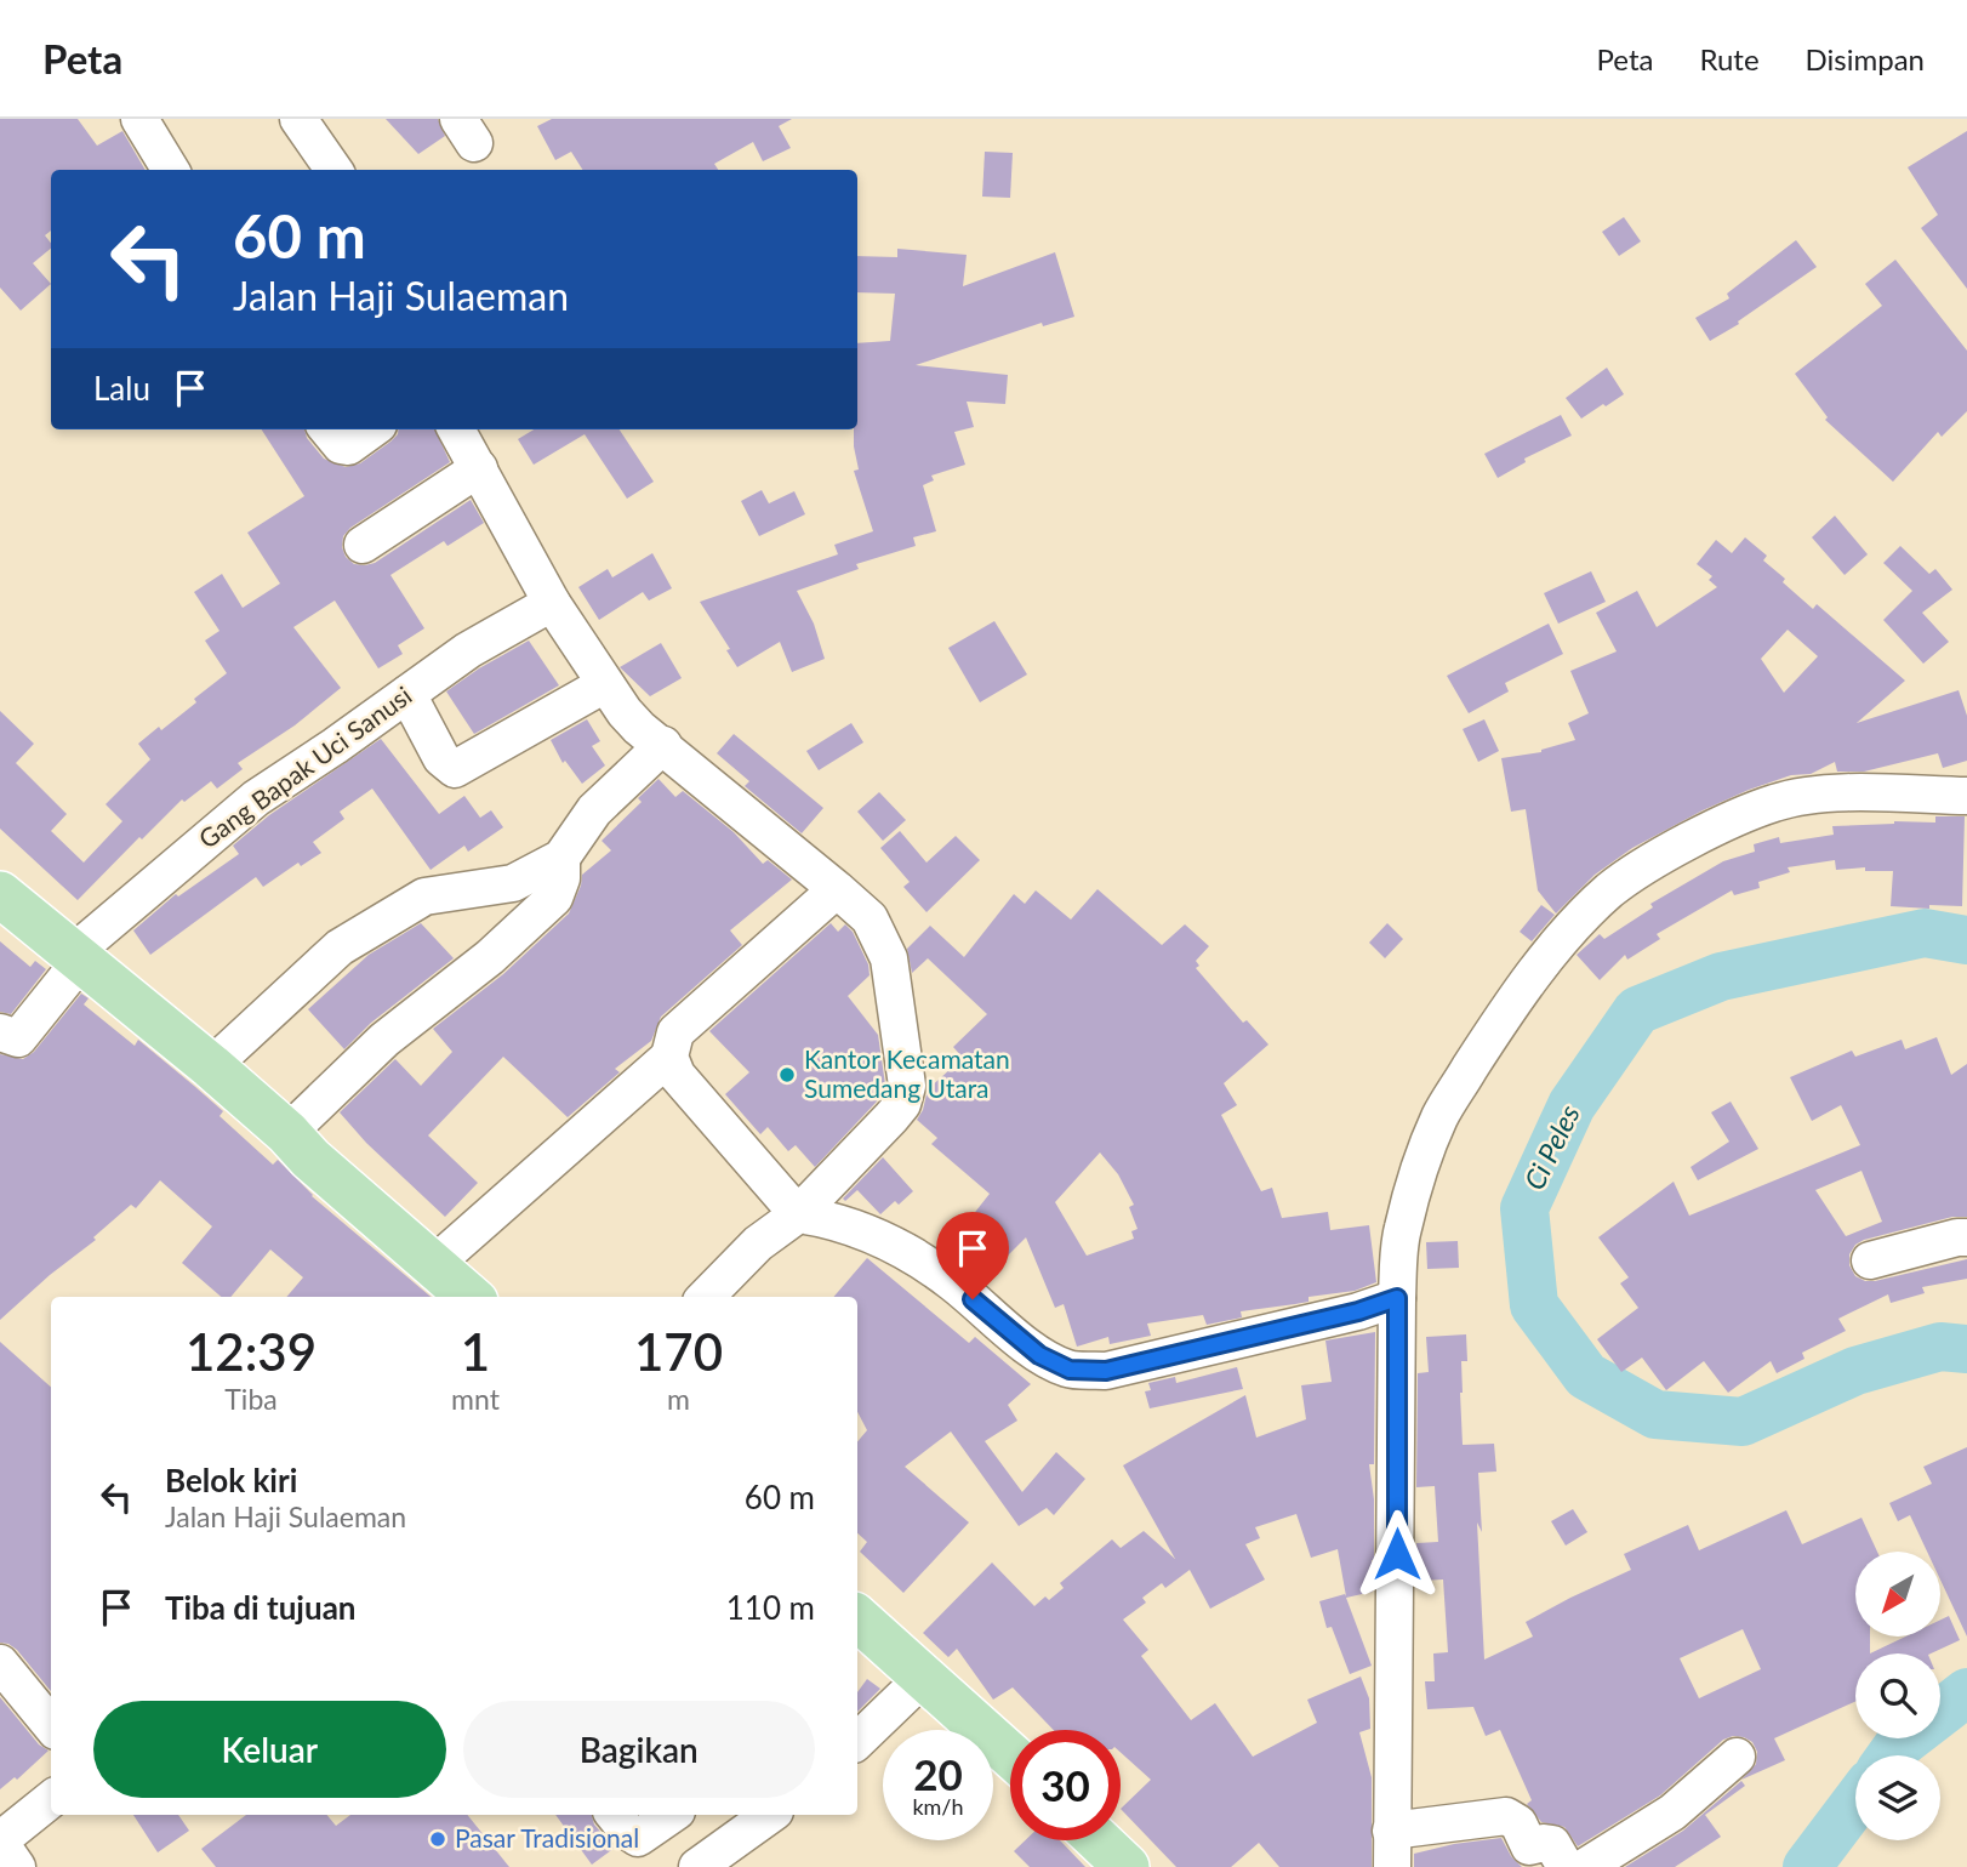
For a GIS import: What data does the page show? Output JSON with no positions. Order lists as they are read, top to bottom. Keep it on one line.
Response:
{"streets":{"street":["Gang Bapak Uci Sanusi"]},"water":["Ci Peles"],"places":["Kantor Kecamatan Sumedang Utara","Pasar Tradisional"],"north":"bottom left","page":{"header":"Peta","nav":["Peta","Rute","Disimpan"],"turn":["60 m","Jalan Haji Sulaeman"],"then":"Lalu","eta":["12:39","Tiba","1","mnt","170","m"],"list":[{"name":"Belok kiri","note":"Jalan Haji Sulaeman","value":"60 m"},{"name":"Tiba di tujuan","value":"110 m"}],"buttons":["Keluar","Bagikan"],"speed":"20 km/h","limit":"30"}}
